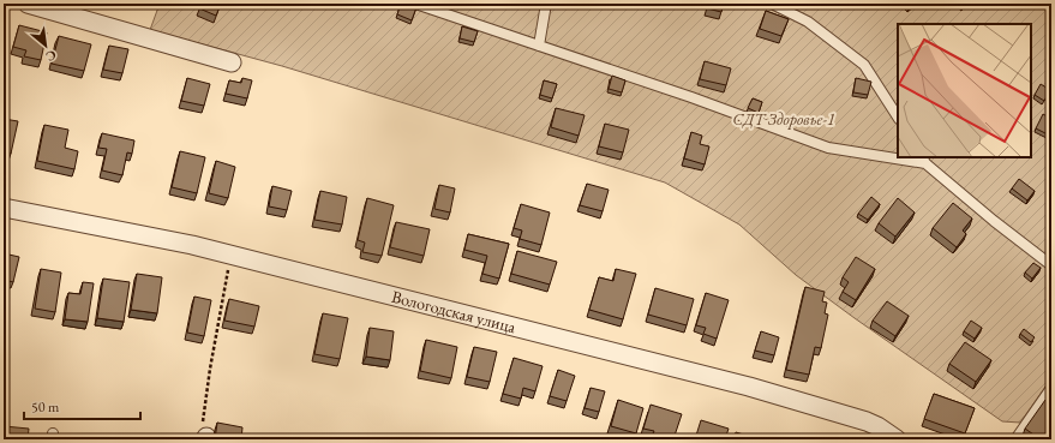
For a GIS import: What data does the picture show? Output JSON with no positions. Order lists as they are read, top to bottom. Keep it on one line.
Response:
{"streets":{"street":["Вологодская улица"]},"parks":["СДТ Здоровье-1"],"scale_bar":"50 m","north":"bottom right"}
